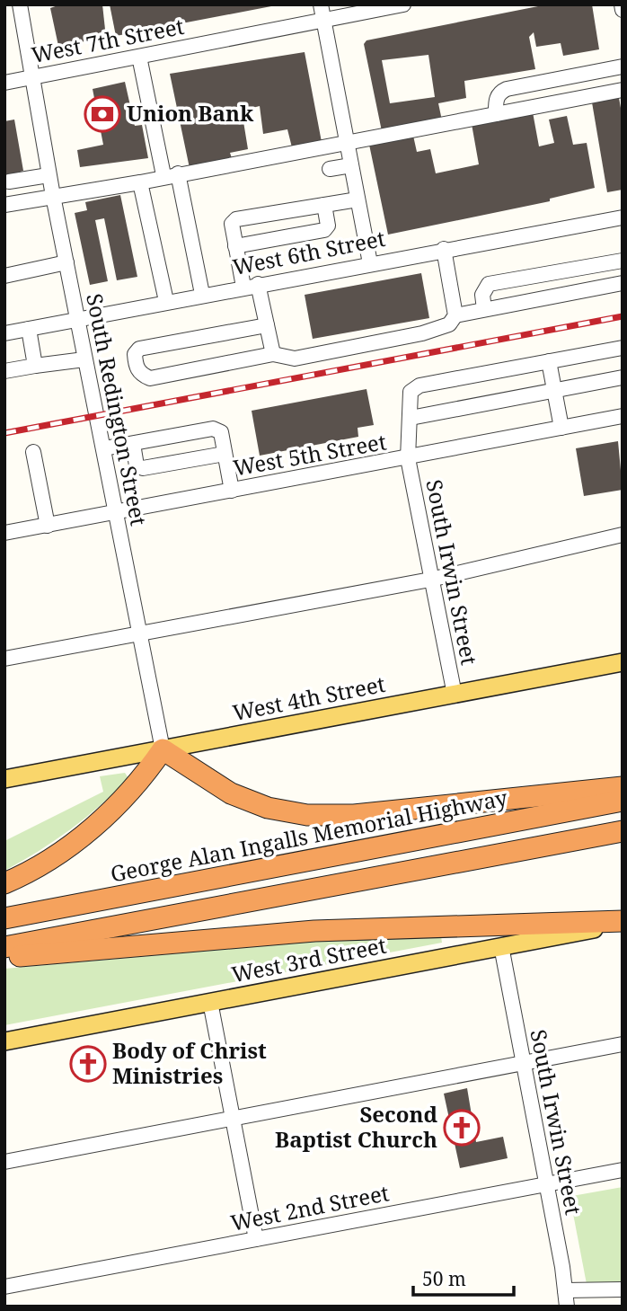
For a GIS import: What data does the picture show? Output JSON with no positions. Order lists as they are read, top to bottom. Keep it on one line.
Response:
{"streets":{"highway":["George Alan Ingalls Memorial Highway"],"main road":["West 4th Street","West 3rd Street"],"street":["West 7th Street","West 6th Street","South Redington Street","West 5th Street","South Irwin Street","West 2nd Street"]},"crossings":[["West 7th Street","South Redington Street"],["West 6th Street","South Redington Street"],["South Redington Street","West 5th Street"],["South Redington Street","West 4th Street"],["West 5th Street","South Irwin Street"],["South Irwin Street","West 4th Street"],["South Irwin Street","West 3rd Street"],["South Irwin Street","West 2nd Street"]],"places":{"bank":["Union Bank"],"church":["Body of Christ Ministries","Second Baptist Church"]},"scale_bar":"50 m"}
